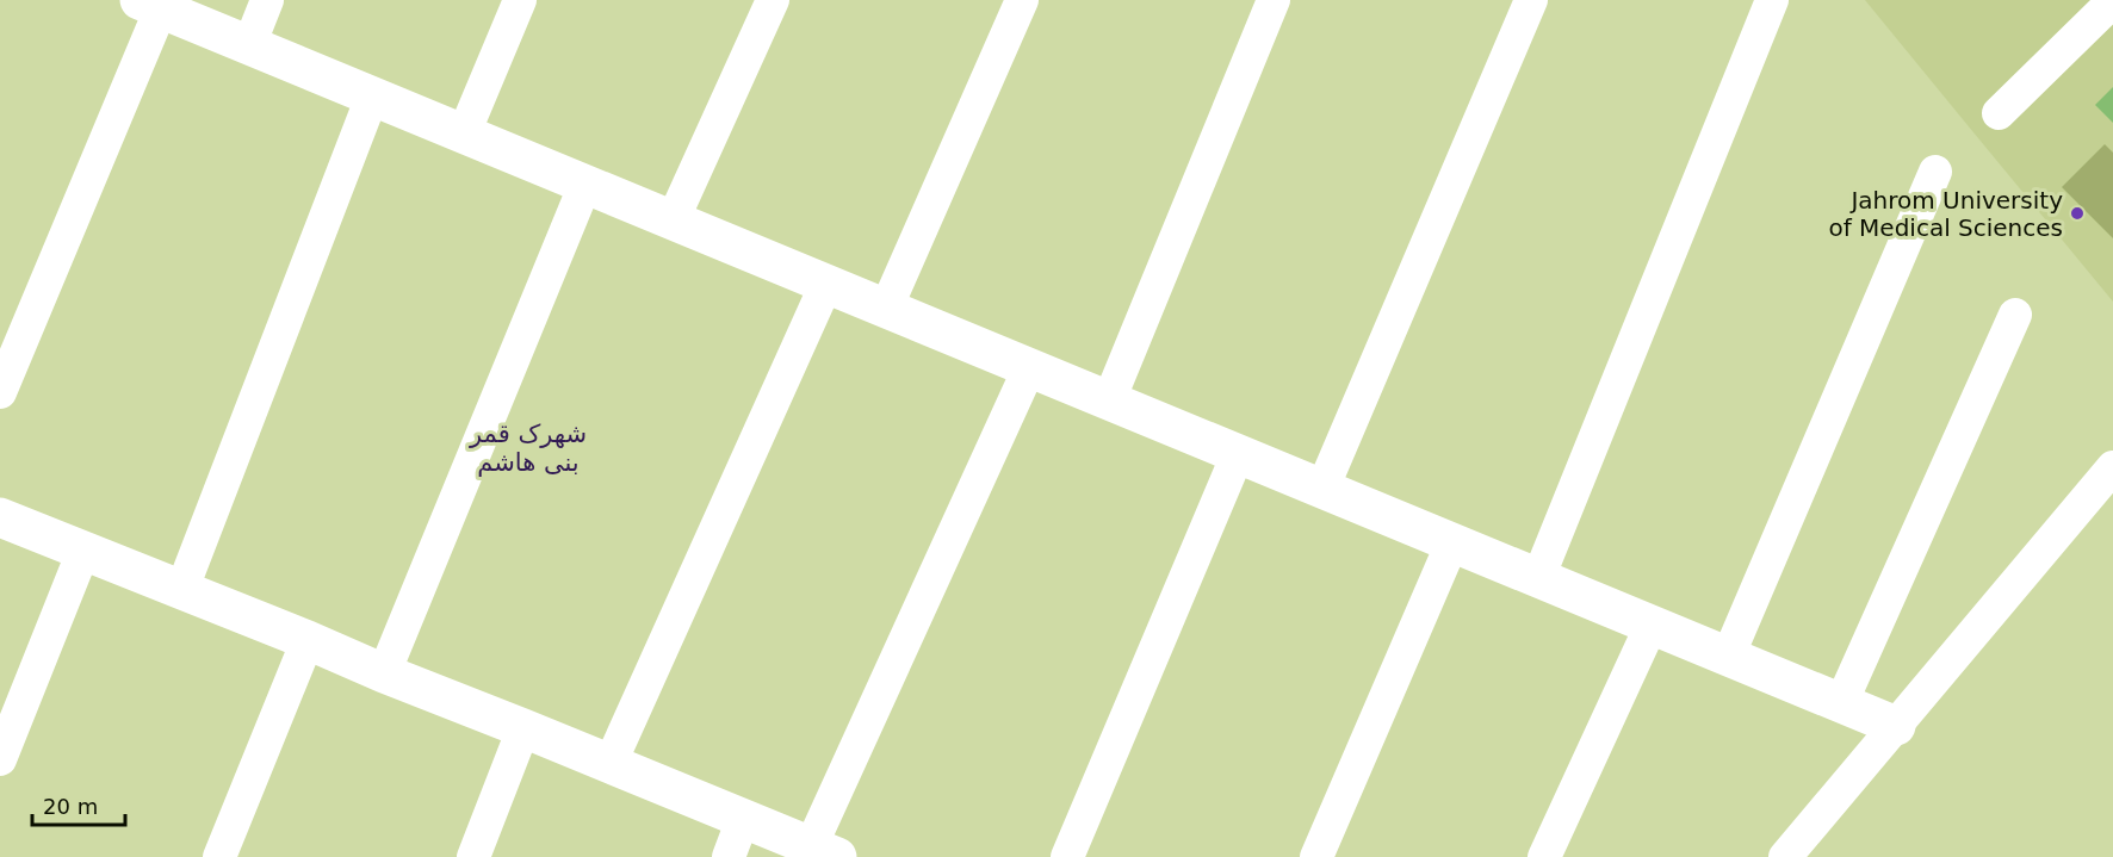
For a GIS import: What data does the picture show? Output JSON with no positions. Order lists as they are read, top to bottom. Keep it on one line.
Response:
{"districts":["شهرک قمر بنی هاشم"],"places":["Jahrom University of Medical Sciences"],"scale_bar":"20 m"}
